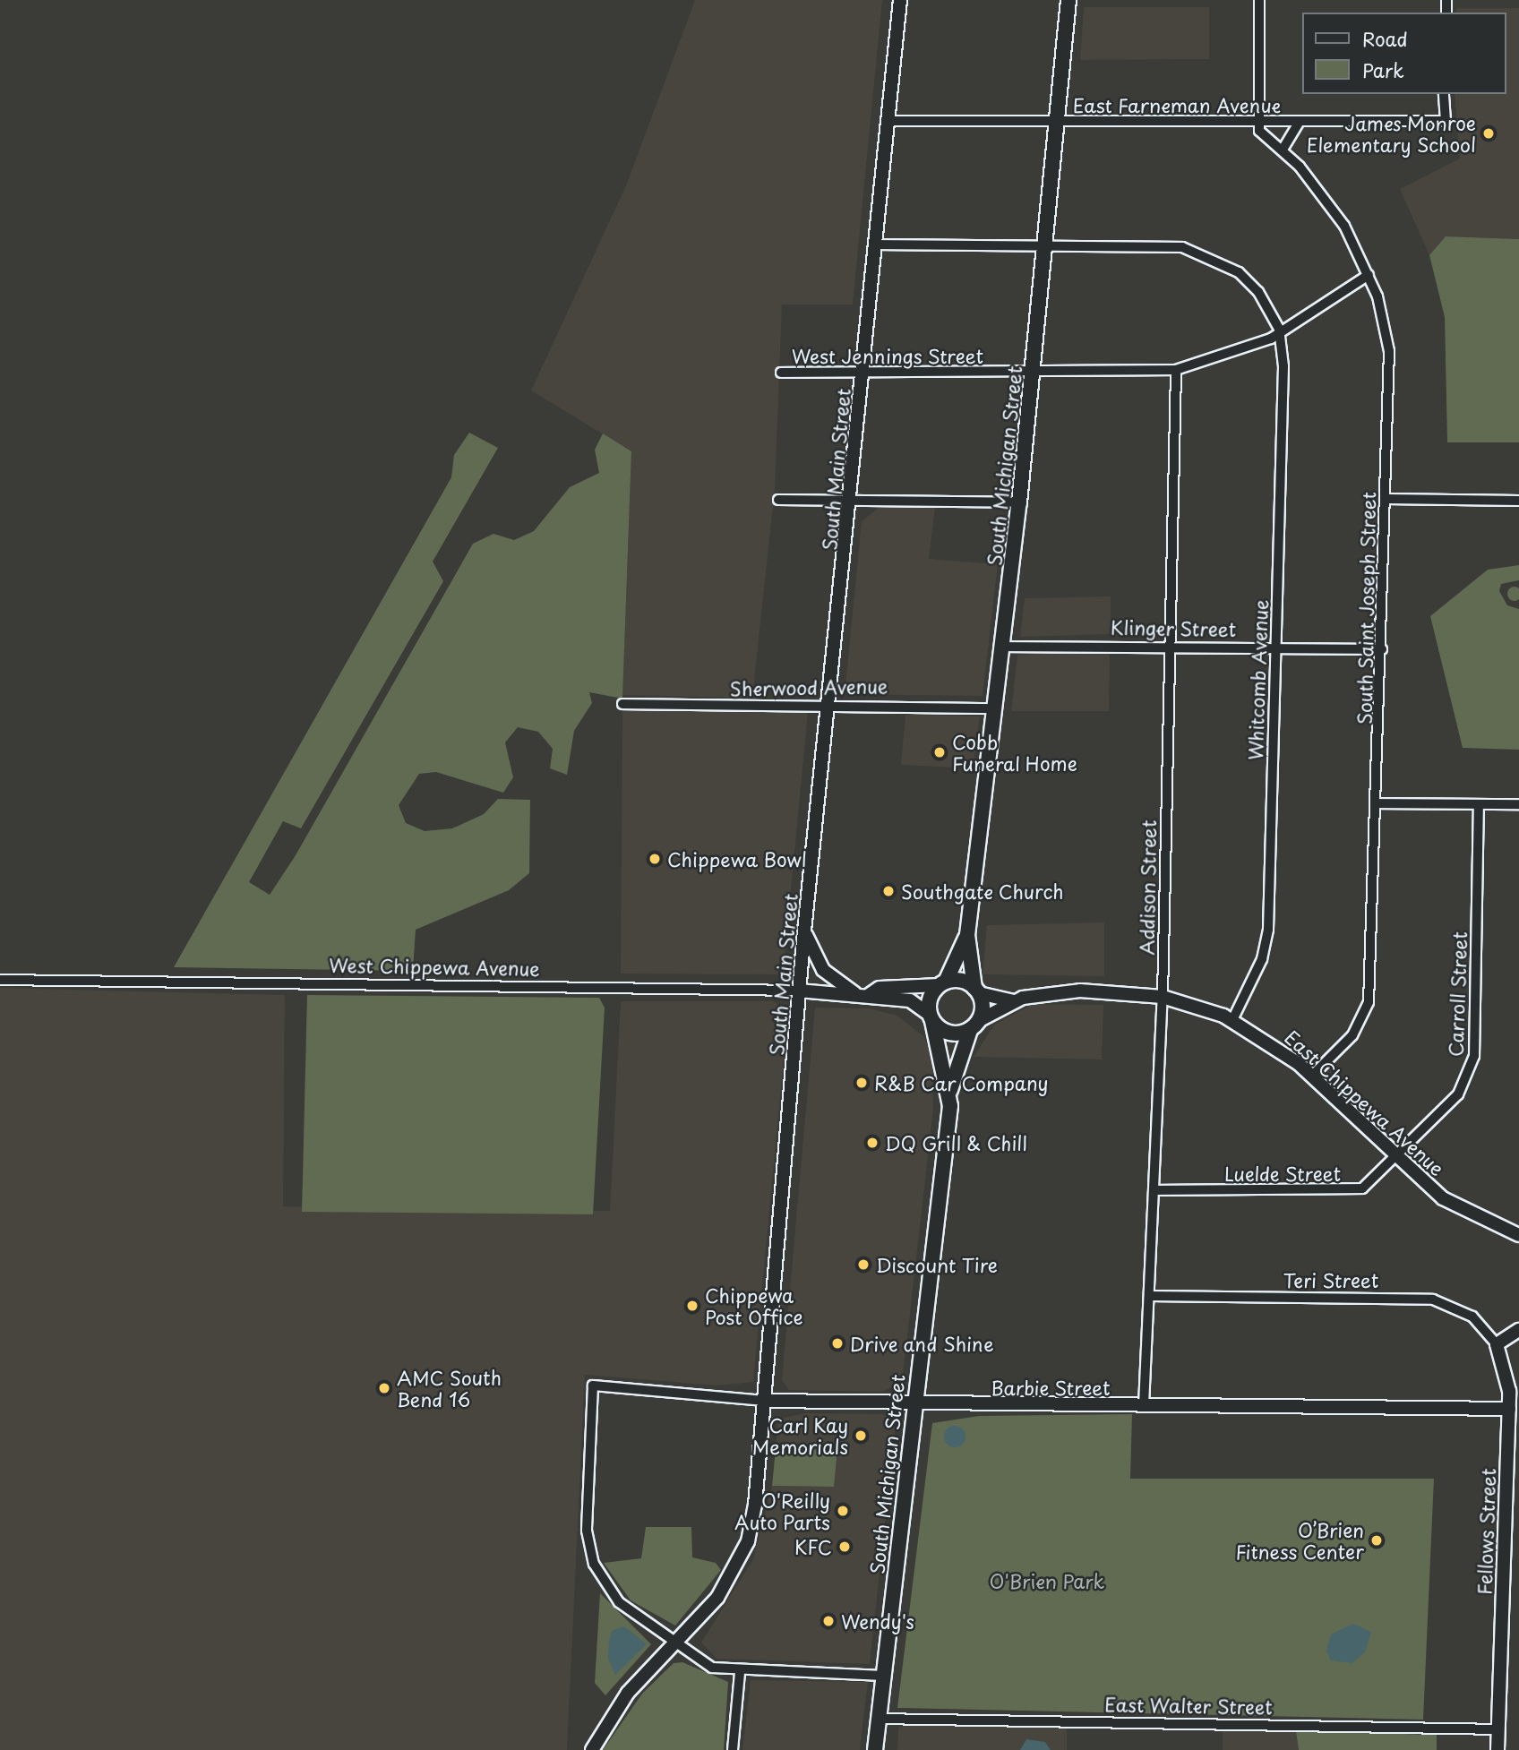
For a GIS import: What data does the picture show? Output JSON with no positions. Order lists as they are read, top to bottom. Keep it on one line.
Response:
{"streets":{"main road":["South Michigan Street"],"street":["East Farneman Avenue","West Jennings Street","South Main Street","South Saint Joseph Street","Klinger Street","Whitcomb Avenue","Sherwood Avenue","Addison Street","West Chippewa Avenue","Carroll Street","East Chippewa Avenue","Luelde Street","Teri Street","Barbie Street","Fellows Street","East Walter Street"]},"crossings":[["East Farneman Avenue","South Michigan Street"],["East Farneman Avenue","South Main Street"],["East Farneman Avenue","South Saint Joseph Street"],["West Jennings Street","South Michigan Street"],["West Jennings Street","South Main Street"],["West Jennings Street","South Saint Joseph Street"],["West Jennings Street","Whitcomb Avenue"],["West Jennings Street","Addison Street"],["South Michigan Street","Klinger Street"],["South Michigan Street","Sherwood Avenue"],["South Michigan Street","West Chippewa Avenue"],["South Michigan Street","East Chippewa Avenue"],["South Michigan Street","Barbie Street"],["South Michigan Street","East Walter Street"],["South Main Street","Sherwood Avenue"],["South Main Street","West Chippewa Avenue"],["South Main Street","Barbie Street"],["South Saint Joseph Street","Klinger Street"],["South Saint Joseph Street","East Chippewa Avenue"],["Klinger Street","Whitcomb Avenue"],["Klinger Street","Addison Street"],["Whitcomb Avenue","East Chippewa Avenue"],["Addison Street","East Chippewa Avenue"],["Addison Street","Luelde Street"],["Addison Street","Teri Street"],["Addison Street","Barbie Street"],["West Chippewa Avenue","East Chippewa Avenue"],["Carroll Street","East Chippewa Avenue"],["Carroll Street","Luelde Street"],["East Chippewa Avenue","Luelde Street"],["Teri Street","Fellows Street"],["Barbie Street","Fellows Street"],["Fellows Street","East Walter Street"]],"parks":["O'Brien Park"],"places":["James Monroe Elementary School","Cobb Funeral Home","Chippewa Bowl","Southgate Church","R&B Car Company","DQ Grill & Chill","Discount Tire","Chippewa Post Office","Drive and Shine","AMC South Bend 16","Carl Kay Memorials","O'Reilly Auto Parts","O’Brien Fitness Center","KFC","Wendy's"],"legend":["Road","Park"]}
